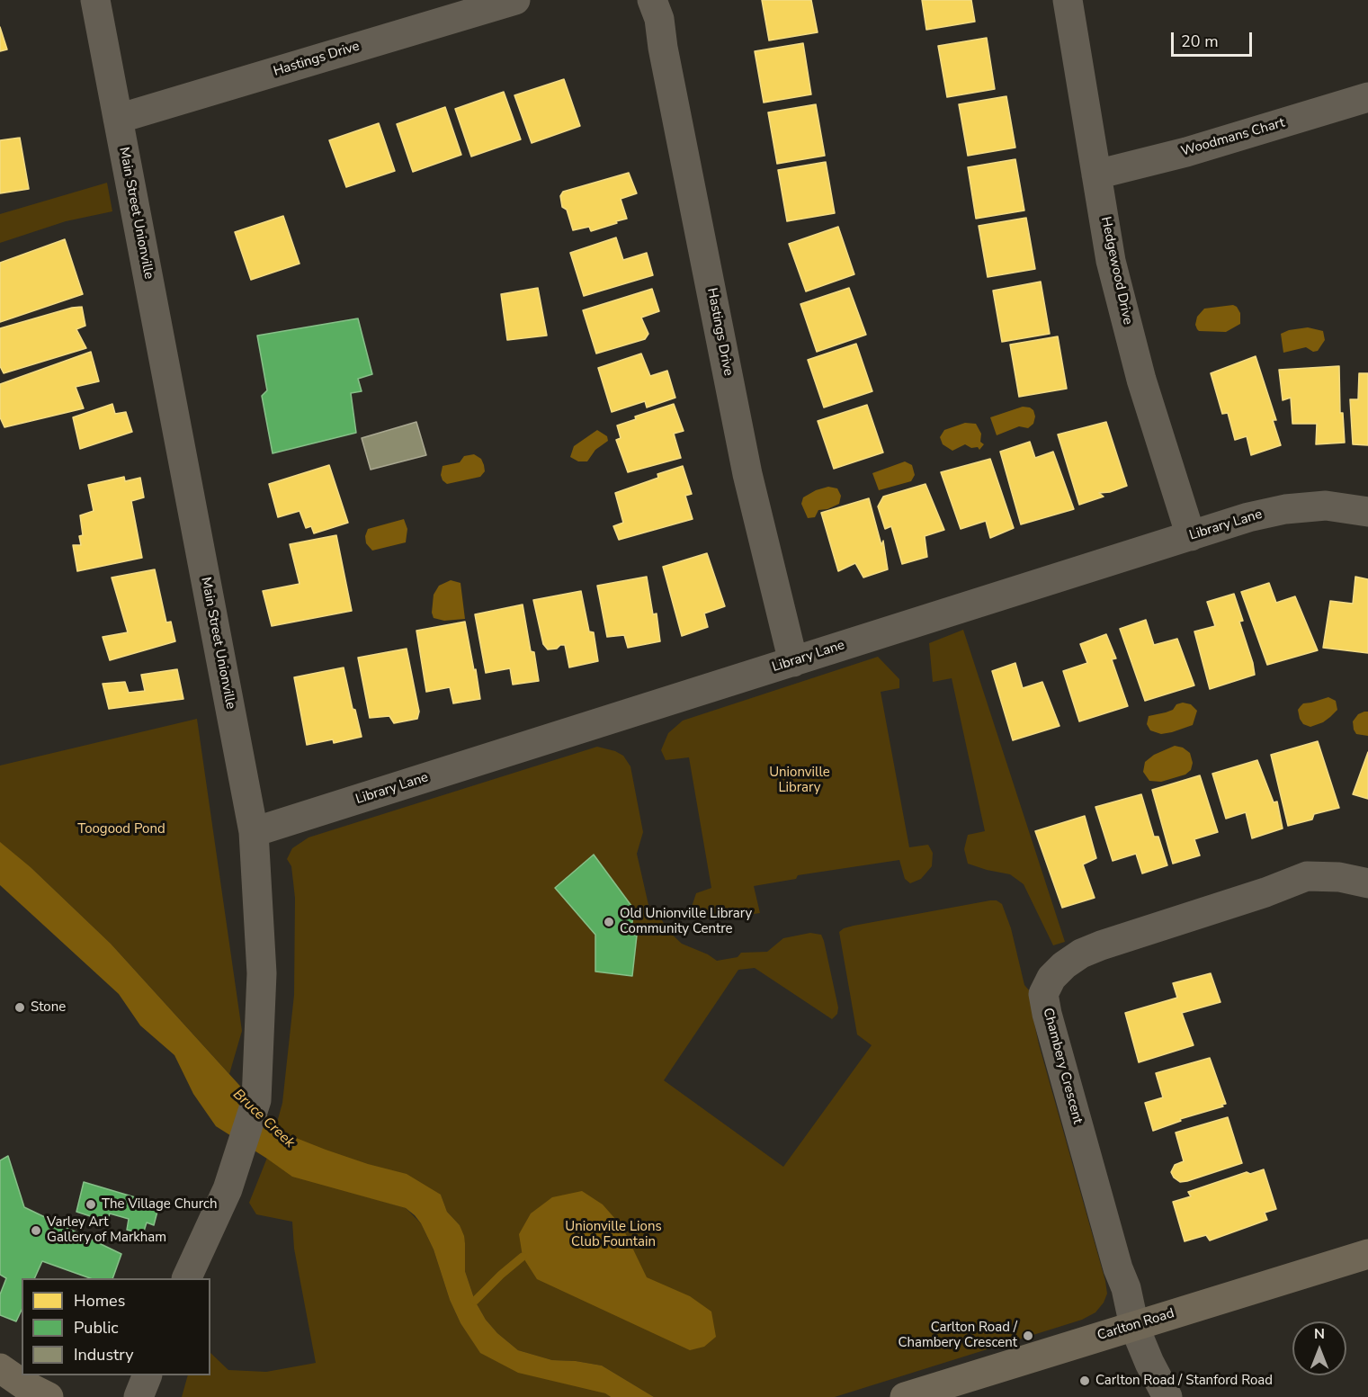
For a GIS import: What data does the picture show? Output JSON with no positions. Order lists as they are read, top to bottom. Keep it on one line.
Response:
{"streets":{"main road":["Carlton Road"],"street":["Hastings Drive","Woodmans Chart","Main Street Unionville","Hedgewood Drive","Library Lane","Chambery Crescent"]},"crossings":[["Hastings Drive","Main Street Unionville"],["Hastings Drive","Library Lane"],["Woodmans Chart","Hedgewood Drive"],["Main Street Unionville","Library Lane"],["Hedgewood Drive","Library Lane"],["Chambery Crescent","Carlton Road"]],"water":["Bruce Creek"],"parks":["Unionville Library","Toogood Pond","Unionville Lions Club Fountain"],"places":["Old Unionville Library Community Centre","Stone","The Village Church","Varley Art Gallery of Markham","Carlton Road / Chambery Crescent","Carlton Road / Stanford Road"],"legend":["Homes","Public","Industry"],"scale_bar":"20 m","north":"top"}
